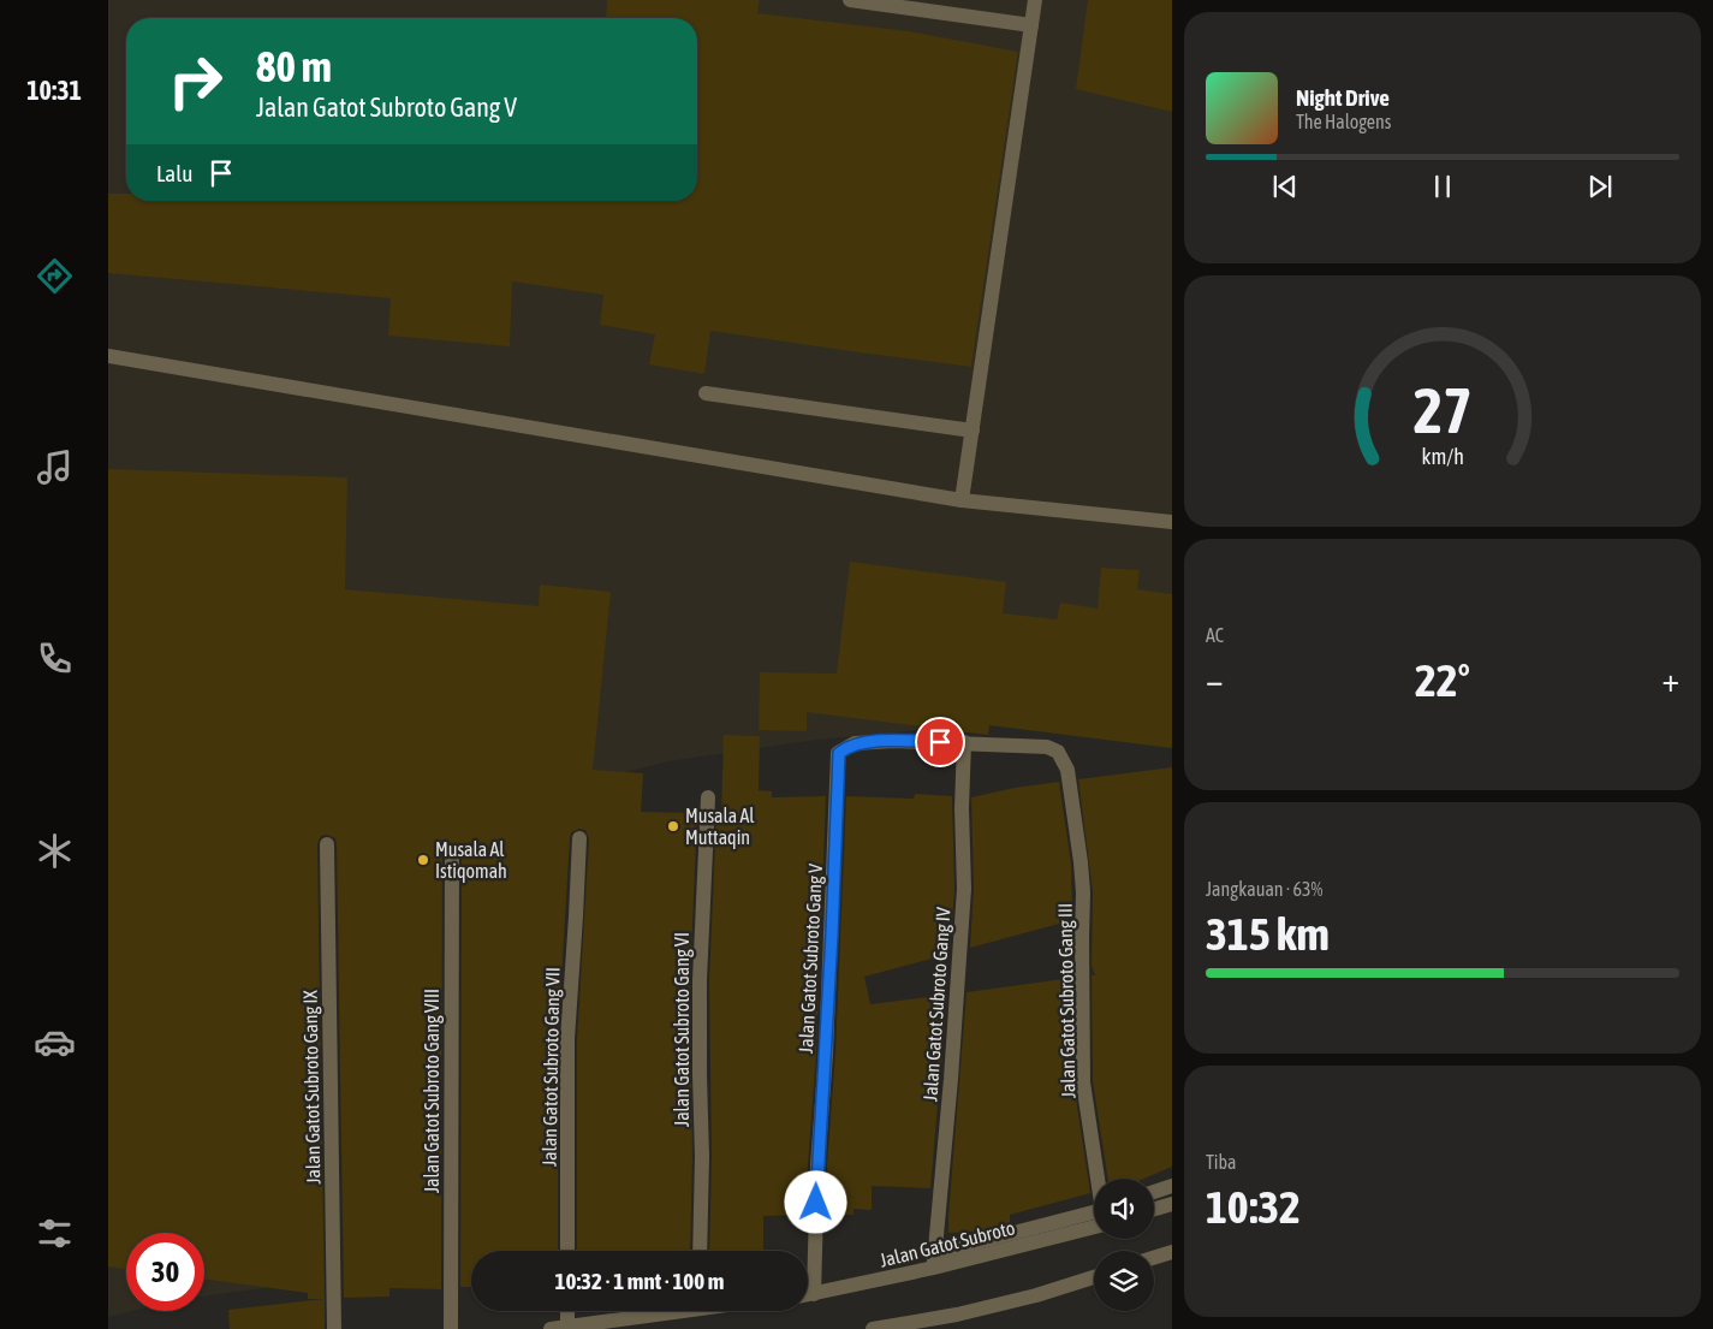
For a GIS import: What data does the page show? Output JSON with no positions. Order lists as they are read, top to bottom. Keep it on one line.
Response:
{"streets":{"street":["Jalan Gatot Subroto Gang V","Jalan Gatot Subroto Gang III","Jalan Gatot Subroto Gang IV","Jalan Gatot Subroto Gang VI","Jalan Gatot Subroto Gang VII","Jalan Gatot Subroto Gang IX","Jalan Gatot Subroto Gang VIII","Jalan Gatot Subroto"]},"crossings":[["Jalan Gatot Subroto Gang V","Jalan Gatot Subroto Gang III"],["Jalan Gatot Subroto Gang V","Jalan Gatot Subroto Gang IV"],["Jalan Gatot Subroto Gang V","Jalan Gatot Subroto"],["Jalan Gatot Subroto Gang III","Jalan Gatot Subroto Gang IV"],["Jalan Gatot Subroto Gang IV","Jalan Gatot Subroto"]],"places":["Musala Al Muttaqin","Musala Al Istiqomah"],"page":{"tabs":"10:31","turn":["80 m","Jalan Gatot Subroto Gang V"],"song":["Night Drive","The Halogens"],"then":"Lalu","tile":["AC",["Jangkauan · 63%","315 km"],["Tiba","10:32"]],"heat":["−","22°","+"],"limit":"30","trip":"10:32 · 1 mnt · 100 m","gauge":["27","km/h"]}}
